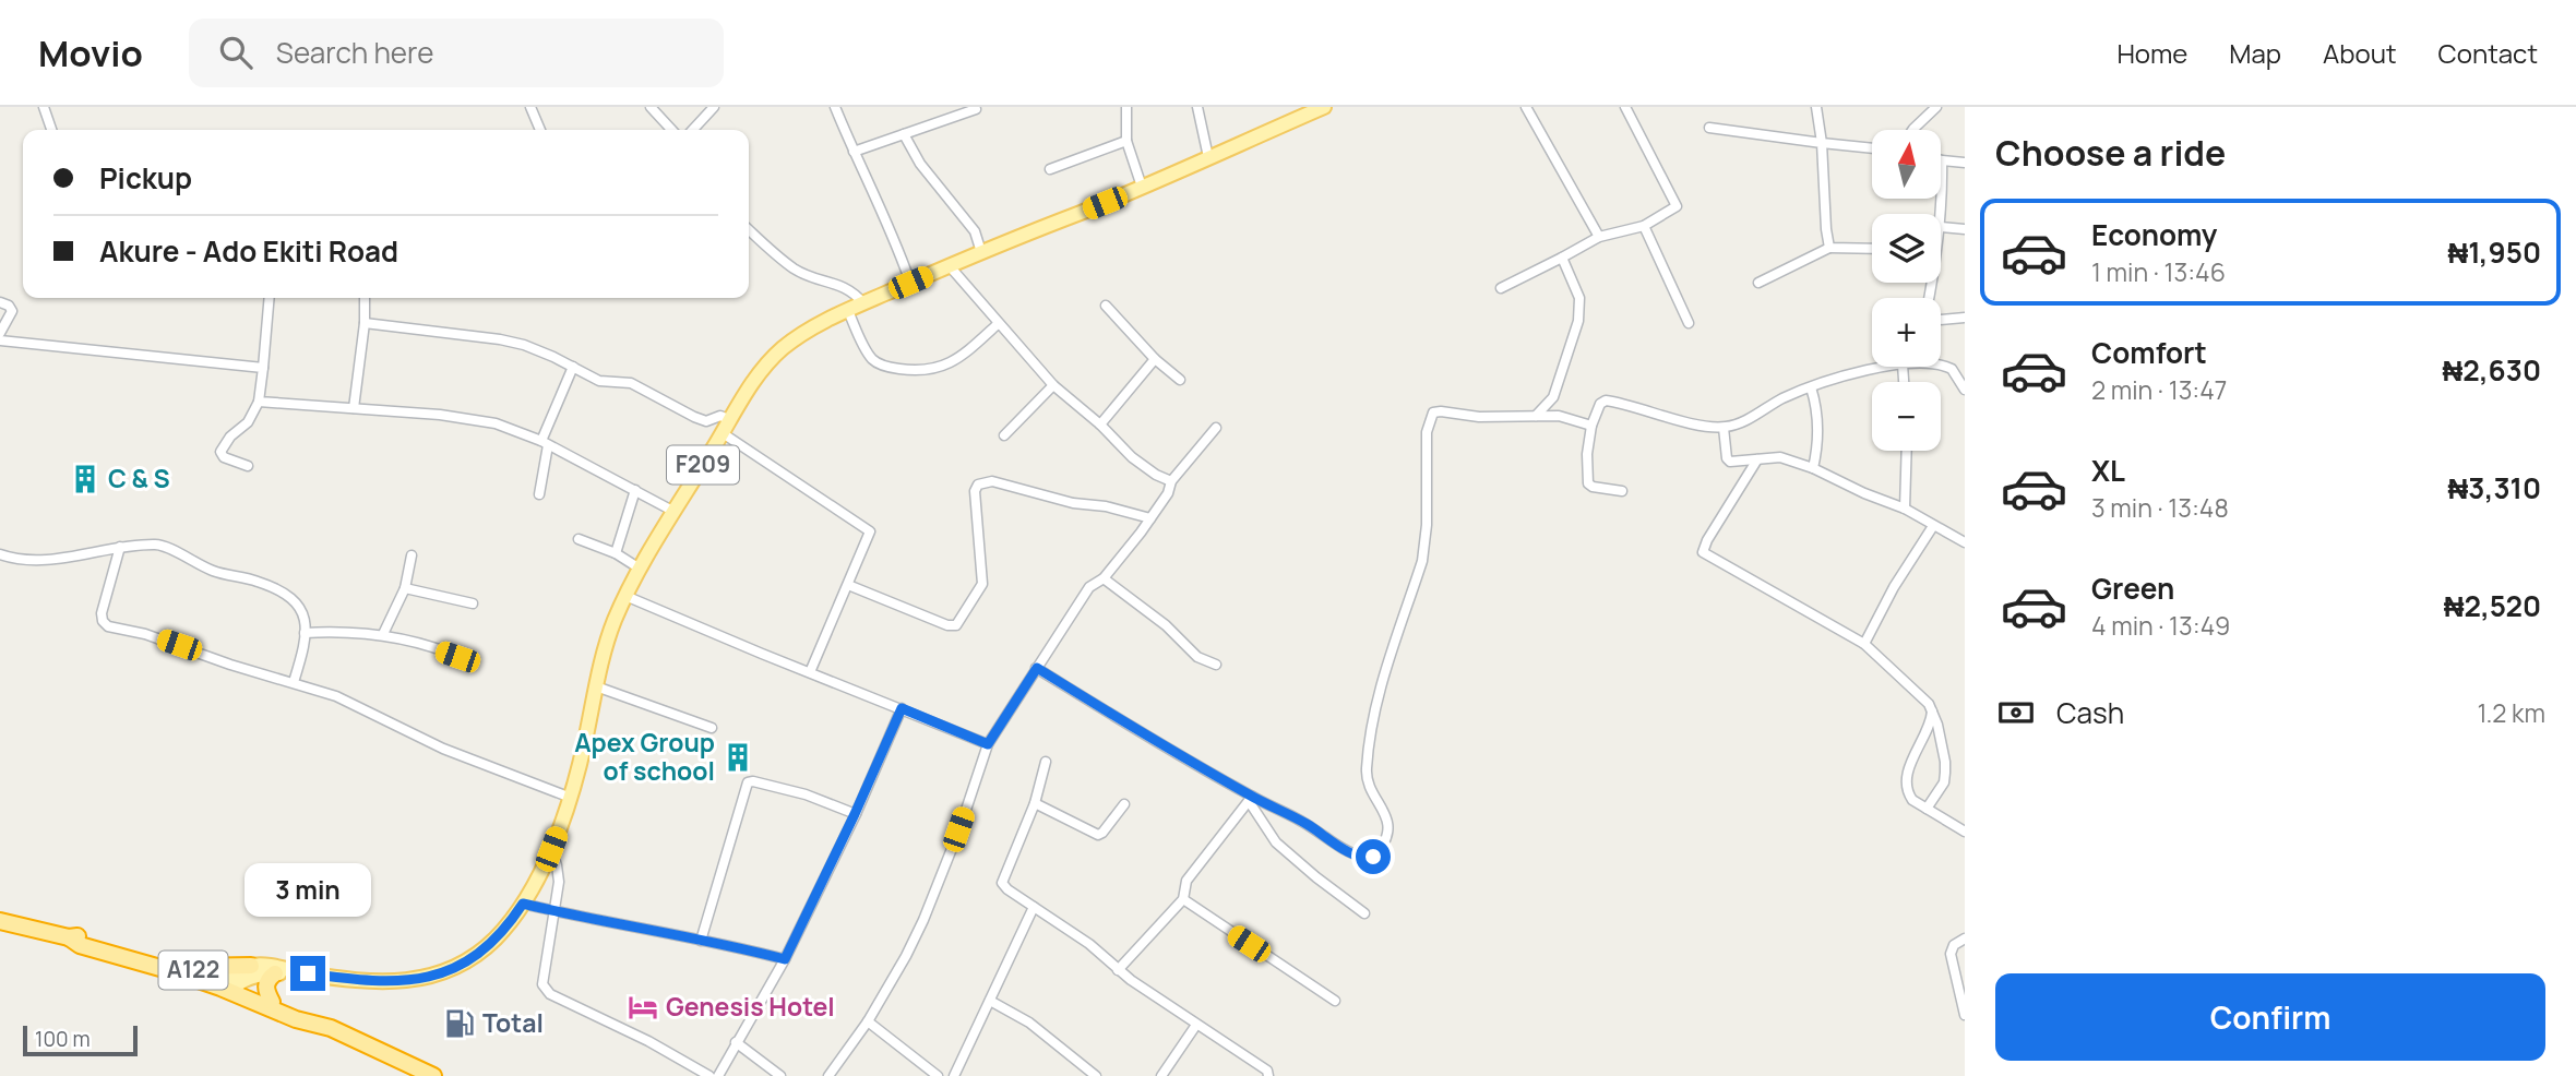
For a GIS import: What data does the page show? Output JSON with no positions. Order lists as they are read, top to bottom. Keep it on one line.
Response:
{"streets":{"highway":["A122"],"main road":["F209"]},"crossings":[["F209","A122"]],"places":{"building":["C & S","Apex Group of school"],"hotel":["Genesis Hotel"],"fuel station":["Total"]},"scale_bar":"100 m","north":"top","page":{"header":"Movio","search":"Search here","nav":["Home","Map","About","Contact"],"heading":"Choose a ride","map_buttons":["+","−"],"banner":["Pickup","Akure - Ado Ekiti Road"],"list":[{"name":"Economy","note":"1 min · 13:46","value":"₦1,950"},{"name":"Comfort","note":"2 min · 13:47","value":"₦2,630"},{"name":"XL","note":"3 min · 13:48","value":"₦3,310"},{"name":"Green","note":"4 min · 13:49","value":"₦2,520"}],"pay":["Cash","1.2 km"],"bubble":"3 min","buttons":"Confirm","scale":"100 m"}}
